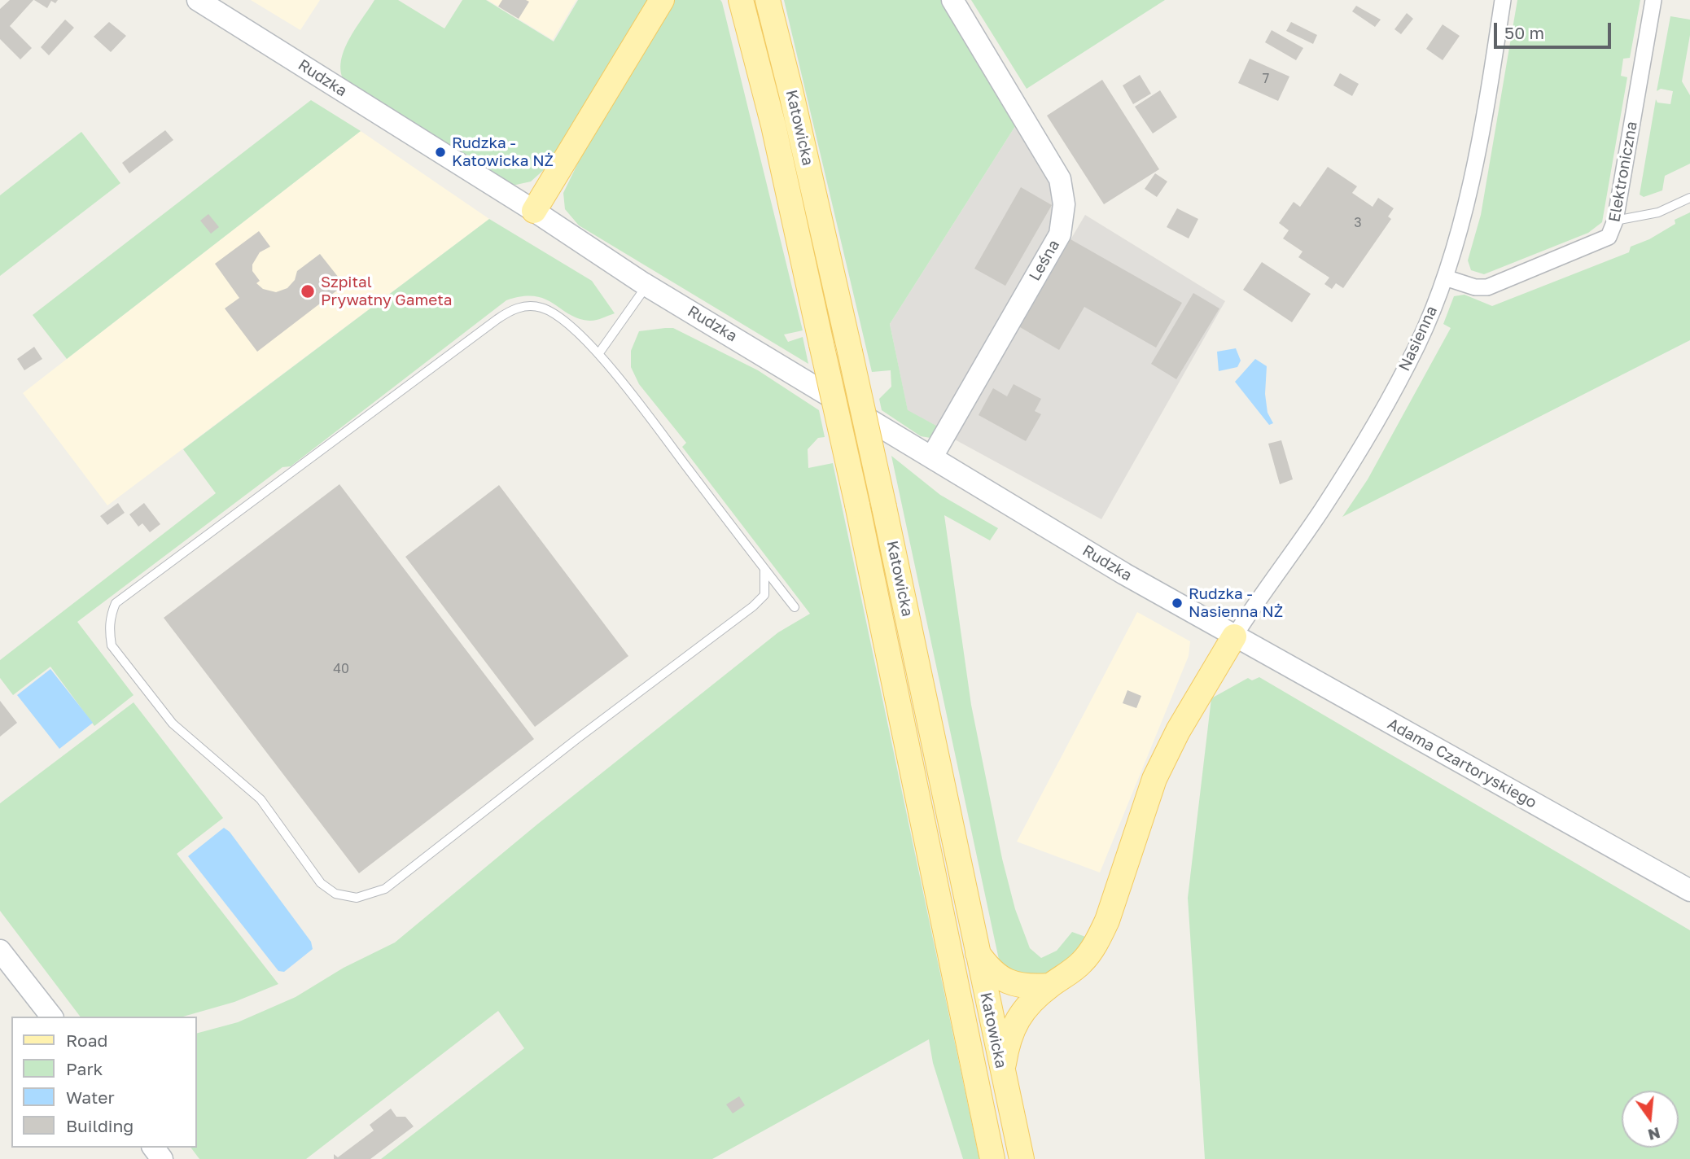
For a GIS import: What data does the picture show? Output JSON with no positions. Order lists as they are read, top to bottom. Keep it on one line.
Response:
{"streets":{"main road":["Katowicka"],"street":["Rudzka","Elektroniczna","Leśna","Nasienna","Adama Czartoryskiego"]},"crossings":[["Rudzka","Leśna"],["Rudzka","Nasienna"],["Rudzka","Adama Czartoryskiego"],["Elektroniczna","Nasienna"],["Nasienna","Adama Czartoryskiego"]],"places":["Rudzka - Katowicka NŻ","Szpital Prywatny Gameta","Rudzka - Nasienna NŻ"],"house_numbers":["7","3","40"],"legend":["Road","Park","Water","Building"],"scale_bar":"50 m","north":"bottom"}
